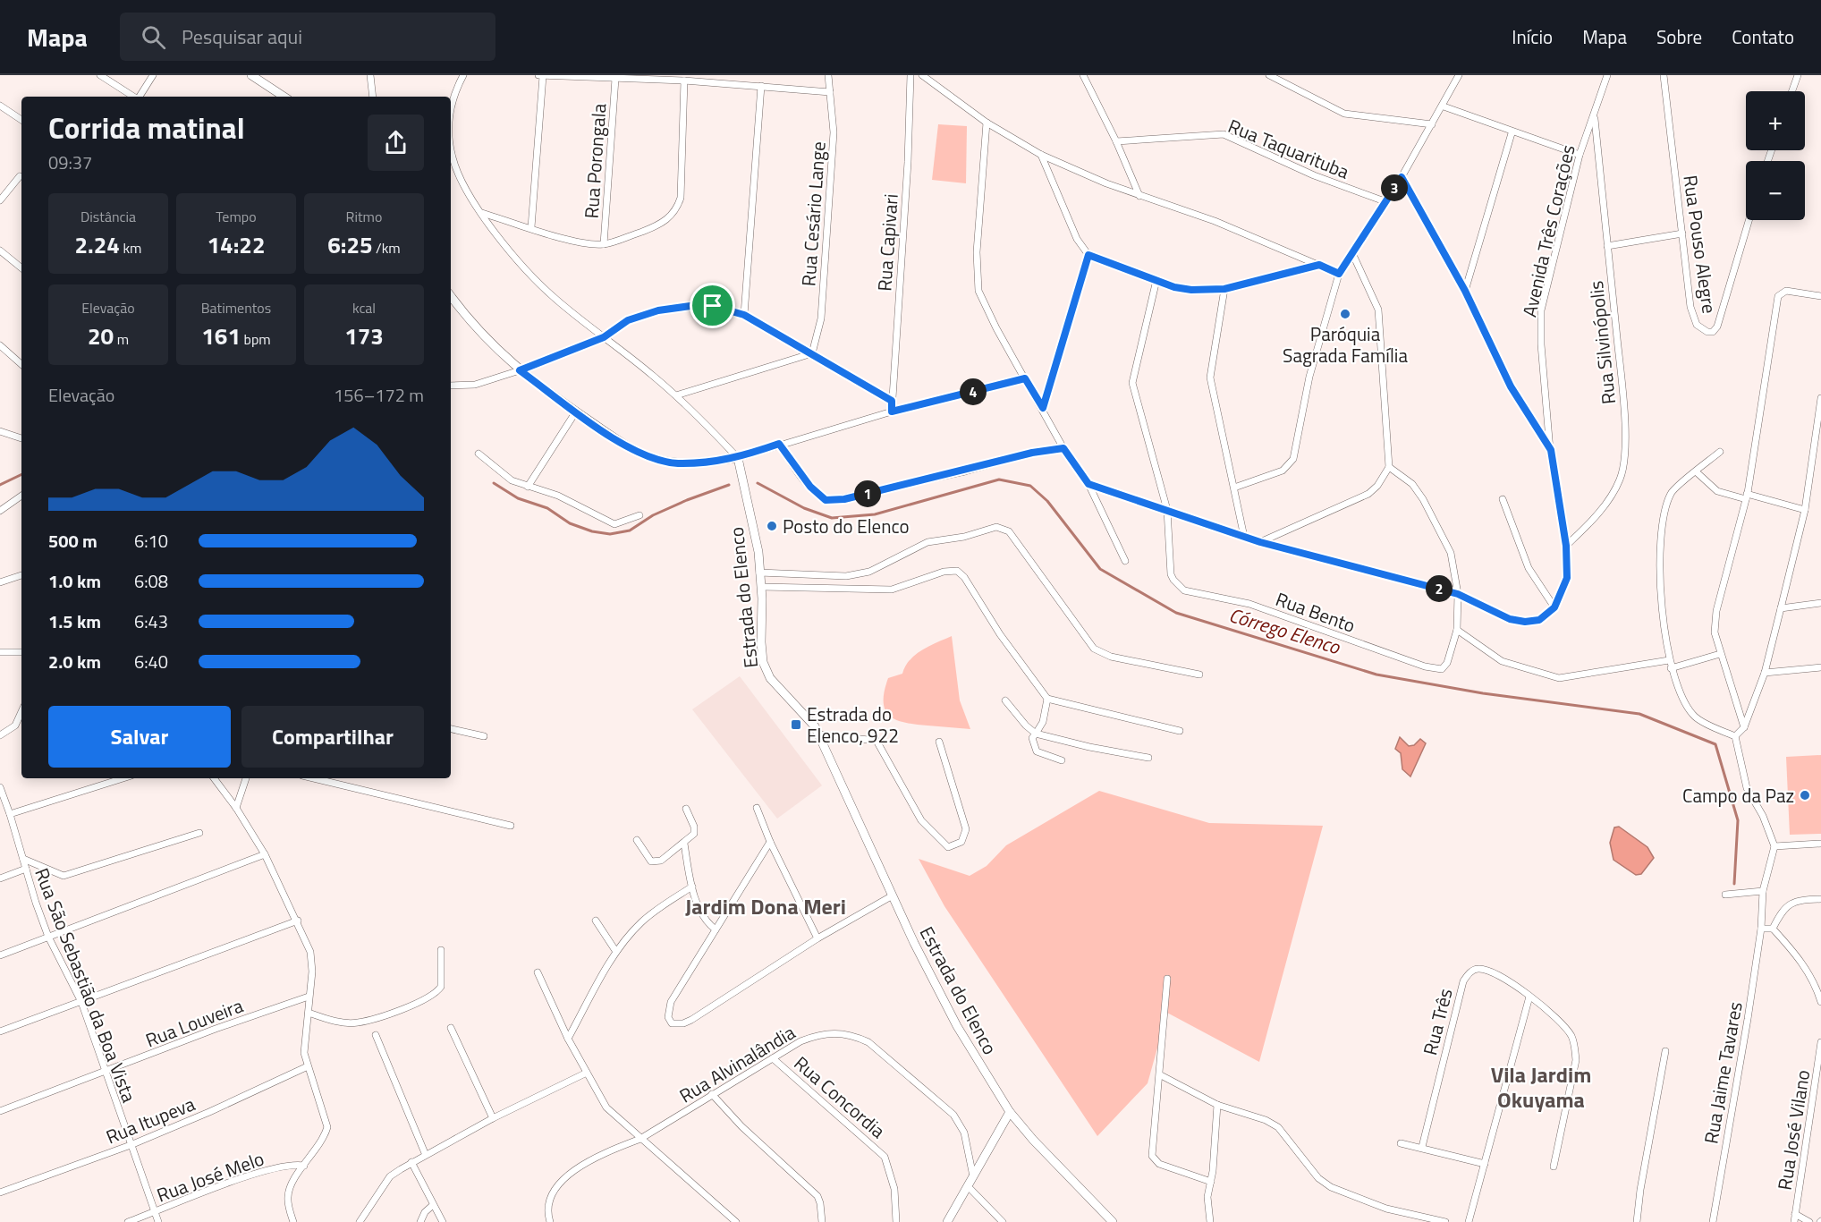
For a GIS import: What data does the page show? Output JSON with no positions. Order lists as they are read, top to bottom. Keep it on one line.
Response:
{"streets":{"street":["Rua Taquarituba","Rua Porongala","Rua Cesário Lange","Avenida Três Corações","Rua Capivari","Rua Pouso Alegre","Rua Silvinópolis","Estrada do Elenco","Rua Bento","Rua São Sebastião da Boa Vista","Rua Três","Rua Louveira","Rua Alvinalândia","Rua Jaime Tavares","Rua Concordia","Rua Itupeva","Rua José Vilano","Rua José Melo"]},"crossings":[["Avenida Três Corações","Rua Silvinópolis"],["Rua São Sebastião da Boa Vista","Rua Louveira"],["Rua São Sebastião da Boa Vista","Rua Itupeva"],["Rua São Sebastião da Boa Vista","Rua José Melo"],["Rua Alvinalândia","Rua Concordia"]],"districts":["Jardim Dona Meri","Vila Jardim Okuyama"],"water":["Córrego Elenco"],"places":{"other":["Paróquia Sagrada Família","Posto do Elenco","Campo da Paz"],"transit":["Estrada do Elenco, 922"]},"page":{"header":"Mapa","search":"Pesquisar aqui","nav":["Início","Mapa","Sobre","Contato"],"map_buttons":["+","−"],"heading":["Corrida matinal","09:37"],"pins":["3","4","1","2"],"stats":[["Distância","2.24 km"],["Tempo","14:22"],["Ritmo","6:25 /km"],["Elevação","20 m"],["Batimentos","161 bpm"],["kcal","173"]],"chart":["Elevação","156–172 m"],"list":[{"name":"500 m","note":"6:10"},{"name":"1.0 km","note":"6:08"},{"name":"1.5 km","note":"6:43"},{"name":"2.0 km","note":"6:40"}],"buttons":["Salvar","Compartilhar"]}}
